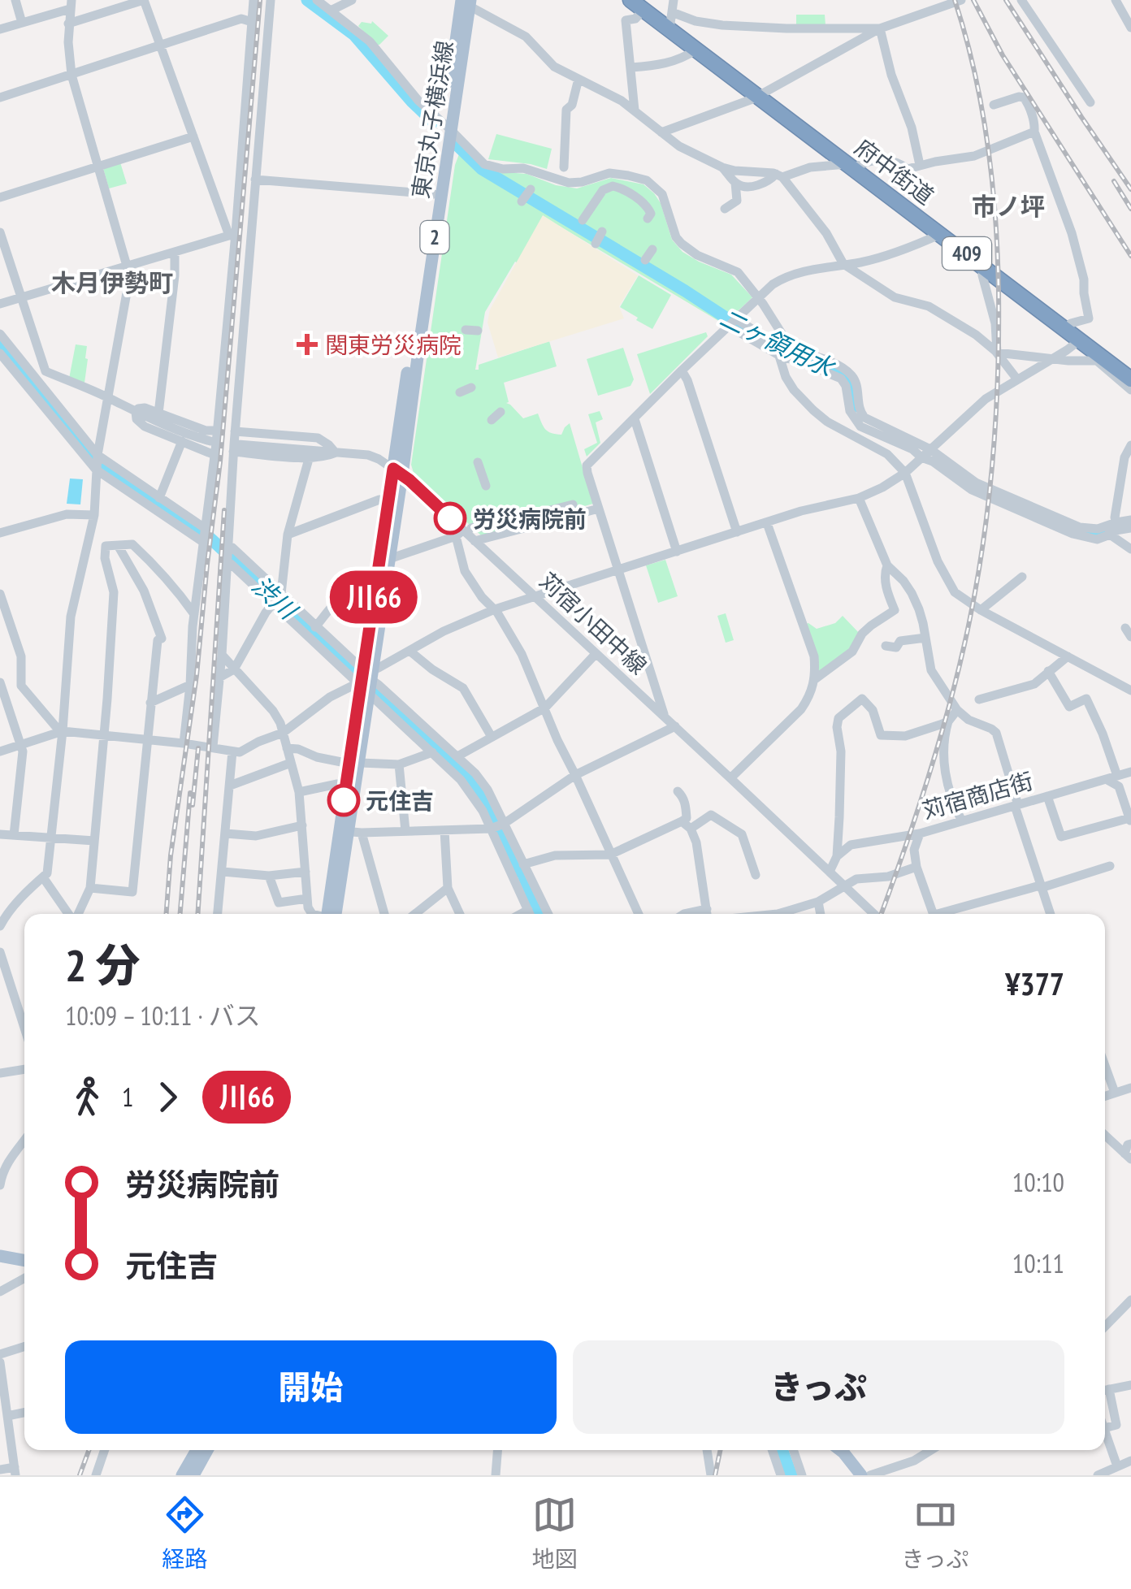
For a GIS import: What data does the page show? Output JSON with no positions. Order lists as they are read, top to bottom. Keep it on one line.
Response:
{"streets":{"highway":["府中街道","409"],"main road":["東京丸子横浜線","2"],"street":["苅宿小田中線","苅宿商店街"]},"crossings":[["東京丸子横浜線","2"],["東京丸子横浜線","苅宿小田中線"],["2","苅宿小田中線"]],"districts":["市ノ坪","木月伊勢町"],"water":["二ヶ領用水","渋川"],"places":{"health":["関東労災病院"],"other":["労災病院前","元住吉"]},"lines":["bus line 川66"],"page":{"on_map":"川66","heading":["2 分","10:09 – 10:11 · バス","¥377"],"legs":["1","川66"],"list":[{"name":"労災病院前","value":"10:10"},{"name":"元住吉","value":"10:11"}],"buttons":["開始","きっぷ"],"tabs":["経路","地図","きっぷ"]}}
